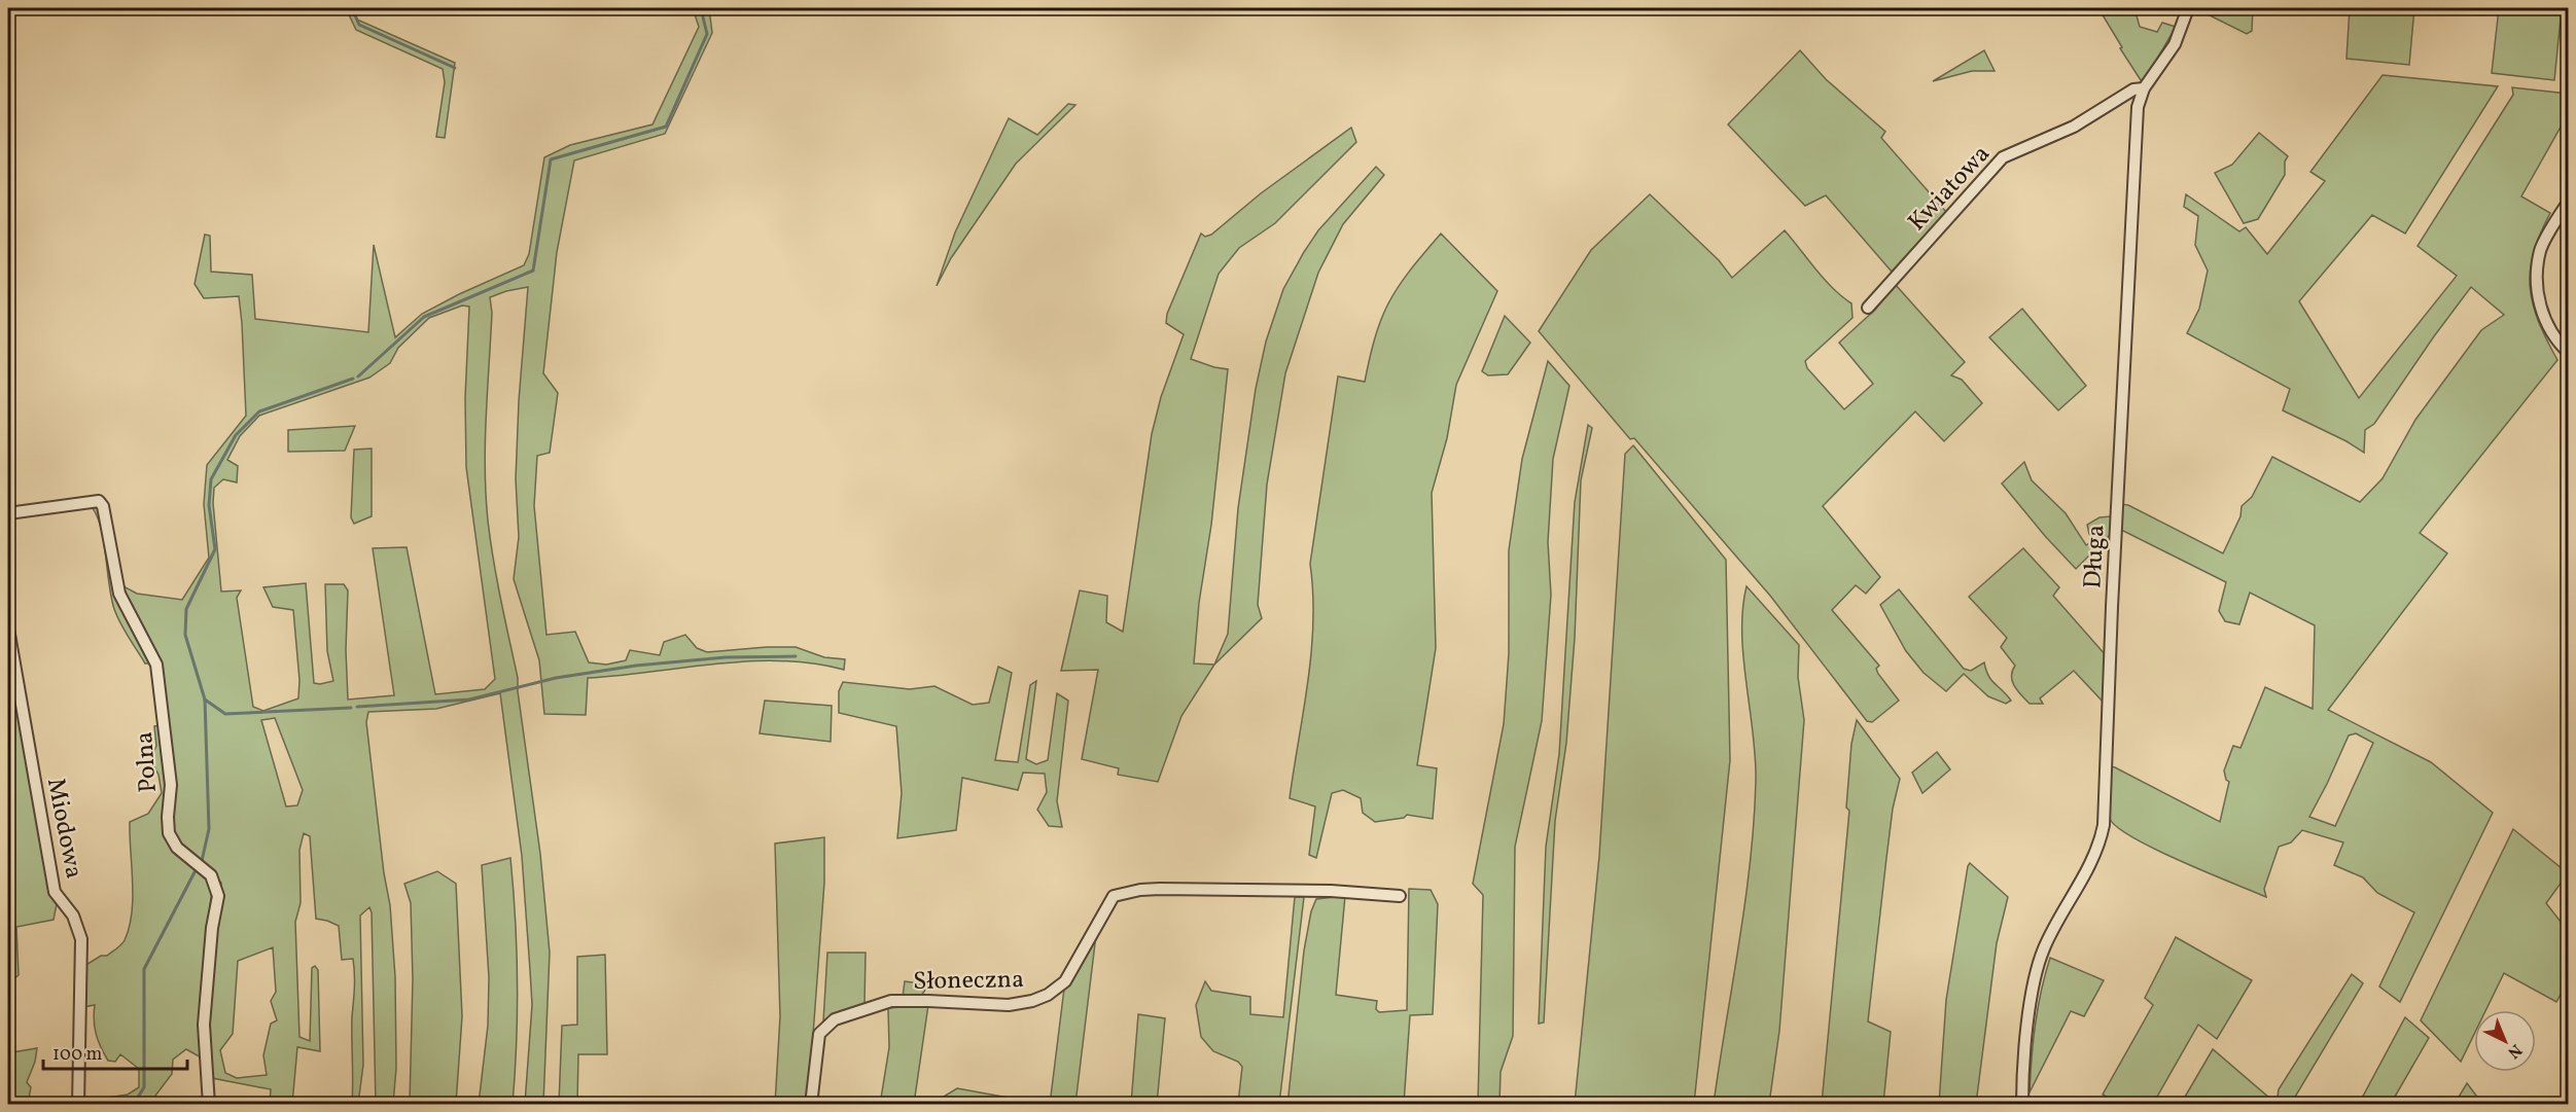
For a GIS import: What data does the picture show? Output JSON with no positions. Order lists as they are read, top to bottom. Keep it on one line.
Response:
{"streets":{"street":["Kwiatowa","Długa","Polna","Miodowa","Słoneczna"]},"crossings":[["Kwiatowa","Długa"]],"scale_bar":"100 m","north":"bottom right"}
